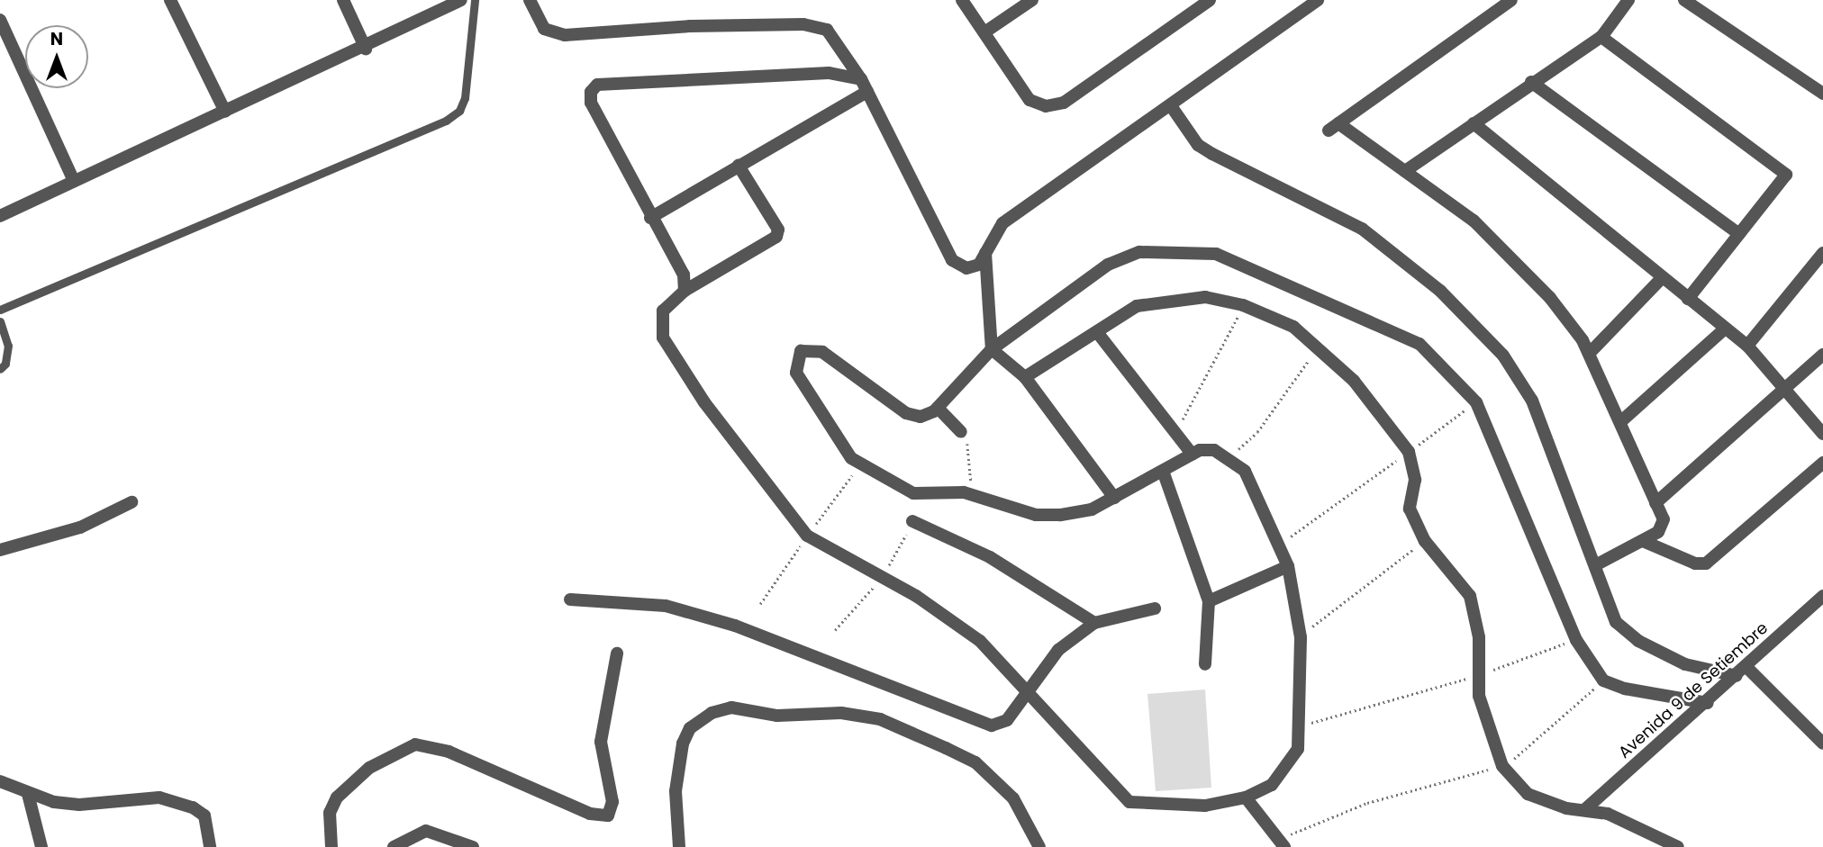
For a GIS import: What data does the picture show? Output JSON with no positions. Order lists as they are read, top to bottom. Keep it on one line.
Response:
{"streets":{"street":["Avenida 9 de Setiembre"]},"north":"top"}
